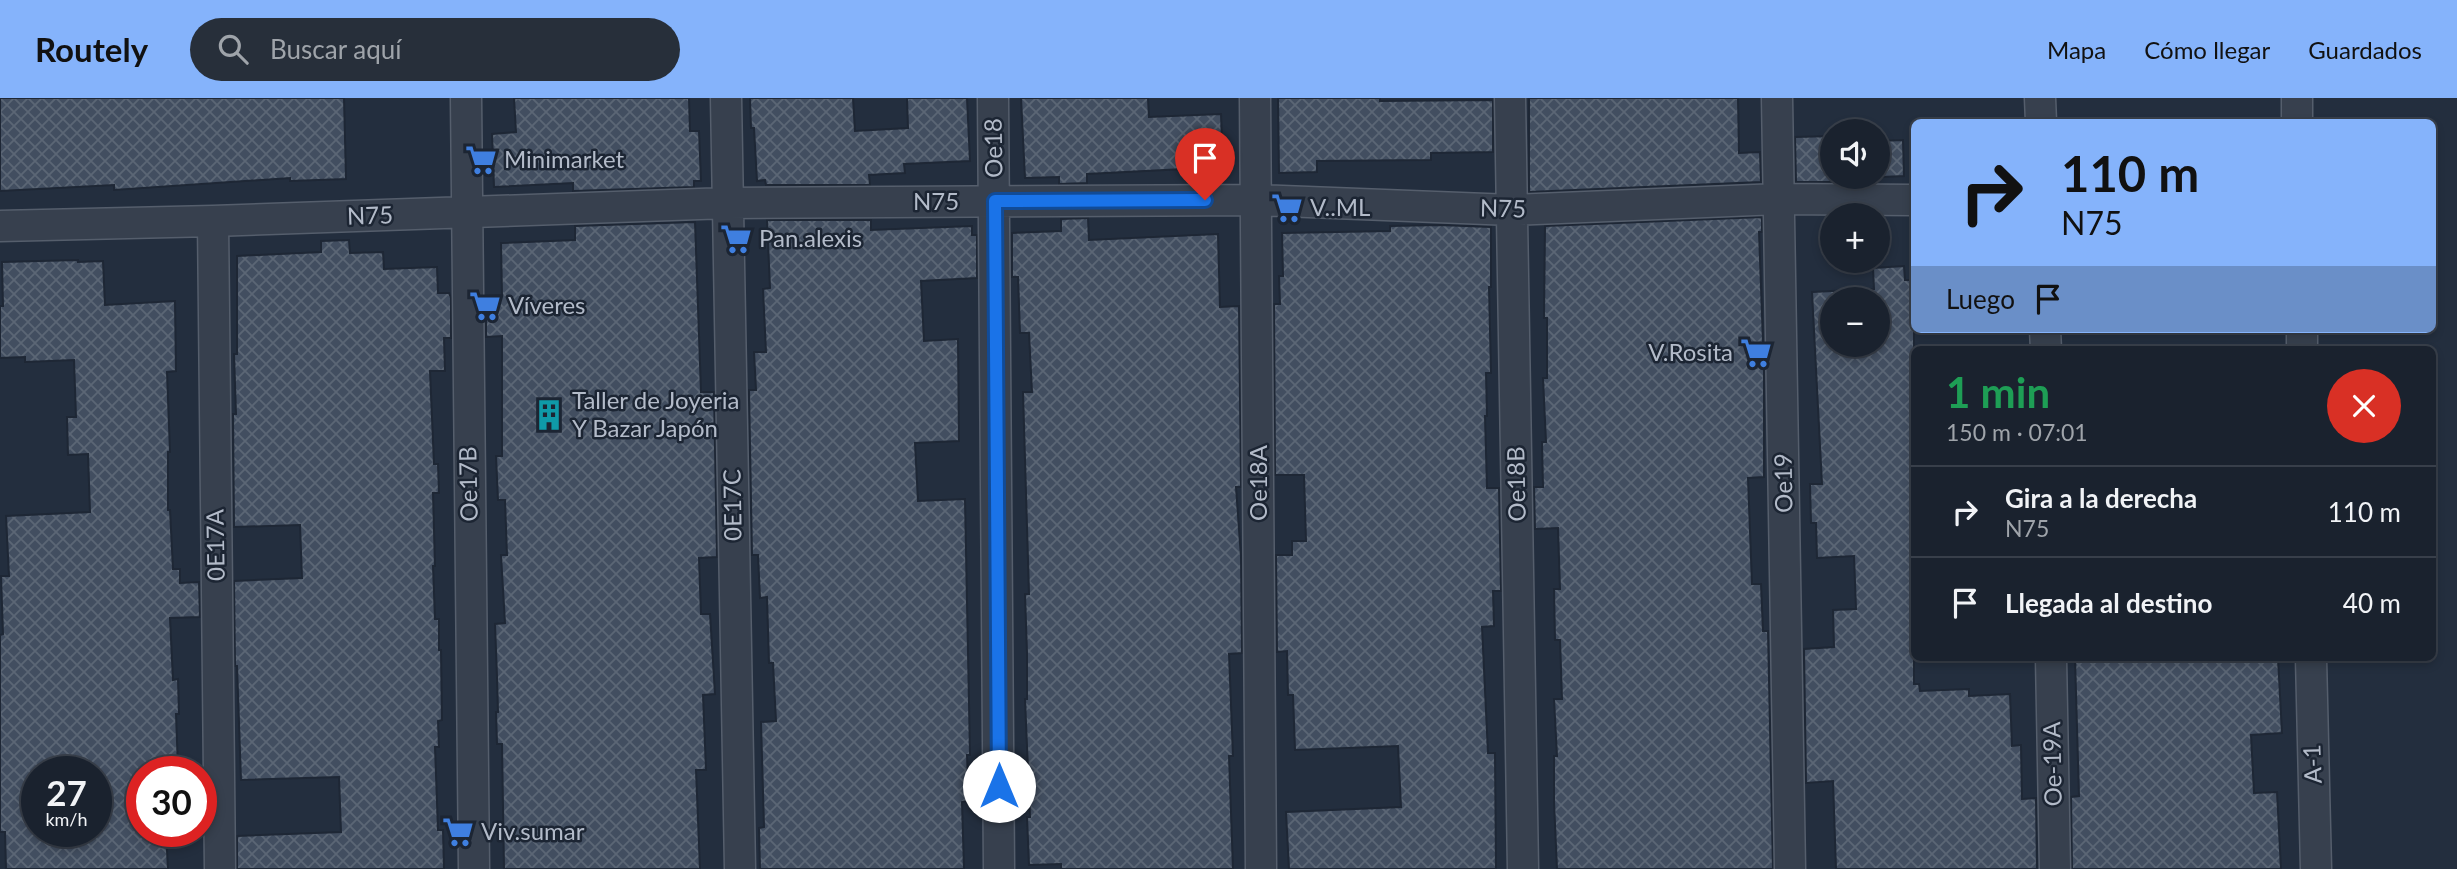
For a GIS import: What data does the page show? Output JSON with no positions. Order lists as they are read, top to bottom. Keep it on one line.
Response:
{"streets":{"street":["Oe18","N75","Oe18A","Oe19","Oe17B","Oe18B","0E17C","0E17A","Oe-19A","A-1"]},"crossings":[["Oe18","N75"],["N75","Oe18A"],["N75","Oe19"],["N75","Oe17B"],["N75","Oe18B"],["N75","0E17C"],["N75","0E17A"]],"places":{"supermarket":["Minimarket","V..ML","Pan.alexis","Víveres","V.Rosita","Viv.sumar"],"building":["Taller de Joyeria Y Bazar Japón"]},"page":{"header":"Routely","search":"Buscar aquí","nav":["Mapa","Cómo llegar","Guardados"],"map_buttons":["+","−"],"turn":["110 m","N75"],"then":"Luego","heading":["1 min","150 m · 07:01"],"list":[{"name":"Gira a la derecha","note":"N75","value":"110 m"},{"name":"Llegada al destino","value":"40 m"}],"speed":"27 km/h","limit":"30"}}
